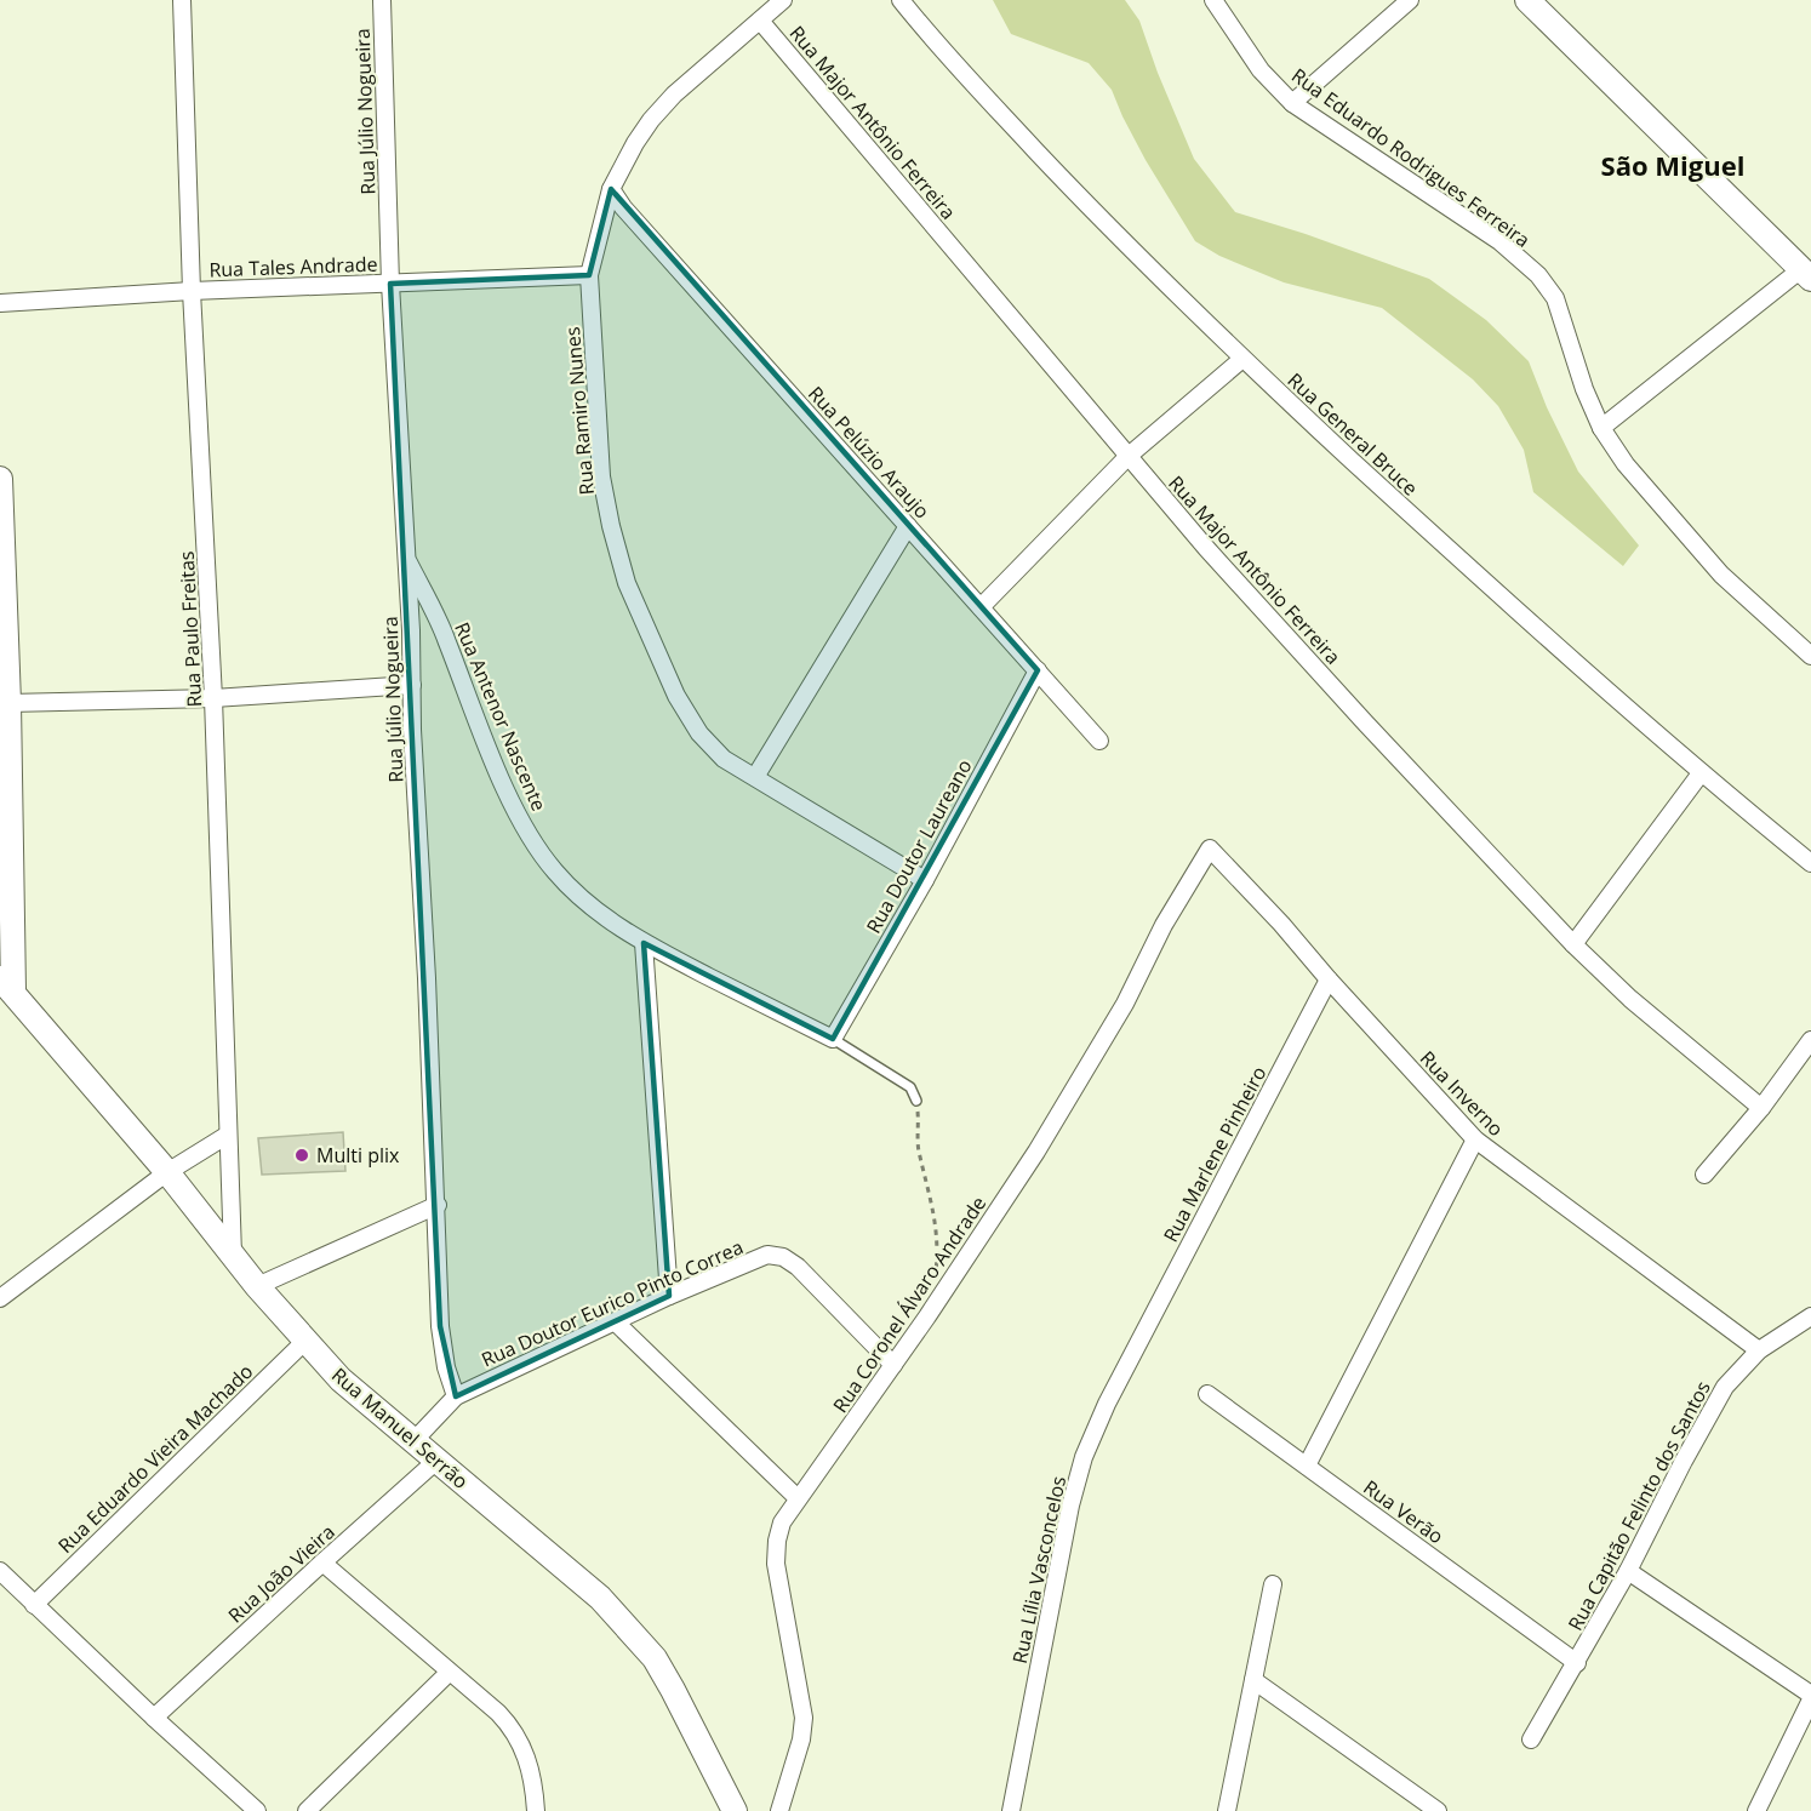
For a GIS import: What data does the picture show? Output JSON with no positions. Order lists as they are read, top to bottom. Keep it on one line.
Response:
{"streets":{"street":["Rua Júlio Nogueira","Rua Major Antônio Ferreira","Rua Eduardo Rodrigues Ferreira","Rua Tales Andrade","Rua Ramiro Nunes","Rua General Bruce","Rua Pelúzio Araujo","Rua Paulo Freitas","Rua Antenor Nascente","Rua Doutor Laureano","Rua Inverno","Rua Marlene Pinheiro","Rua Doutor Eurico Pinto Correa","Rua Coronel Álvaro Andrade","Rua Manuel Serrão","Rua Eduardo Vieira Machado","Rua Capitão Felinto dos Santos","Rua Verão","Rua Lília Vasconcelos","Rua João Vieira"]},"crossings":[["Rua Júlio Nogueira","Rua Tales Andrade"],["Rua Júlio Nogueira","Rua Antenor Nascente"],["Rua Júlio Nogueira","Rua Doutor Eurico Pinto Correa"],["Rua Major Antônio Ferreira","Rua Ramiro Nunes"],["Rua Tales Andrade","Rua Ramiro Nunes"],["Rua Tales Andrade","Rua Paulo Freitas"],["Rua Ramiro Nunes","Rua Pelúzio Araujo"],["Rua Ramiro Nunes","Rua Doutor Laureano"],["Rua Pelúzio Araujo","Rua Doutor Laureano"],["Rua Paulo Freitas","Rua Manuel Serrão"],["Rua Antenor Nascente","Rua Doutor Laureano"],["Rua Inverno","Rua Marlene Pinheiro"],["Rua Inverno","Rua Coronel Álvaro Andrade"],["Rua Inverno","Rua Capitão Felinto dos Santos"],["Rua Marlene Pinheiro","Rua Lília Vasconcelos"],["Rua Doutor Eurico Pinto Correa","Rua Coronel Álvaro Andrade"],["Rua Doutor Eurico Pinto Correa","Rua Manuel Serrão"],["Rua Manuel Serrão","Rua Eduardo Vieira Machado"],["Rua Manuel Serrão","Rua João Vieira"],["Rua Capitão Felinto dos Santos","Rua Verão"]],"districts":["São Miguel"],"places":["Multi plix"]}
